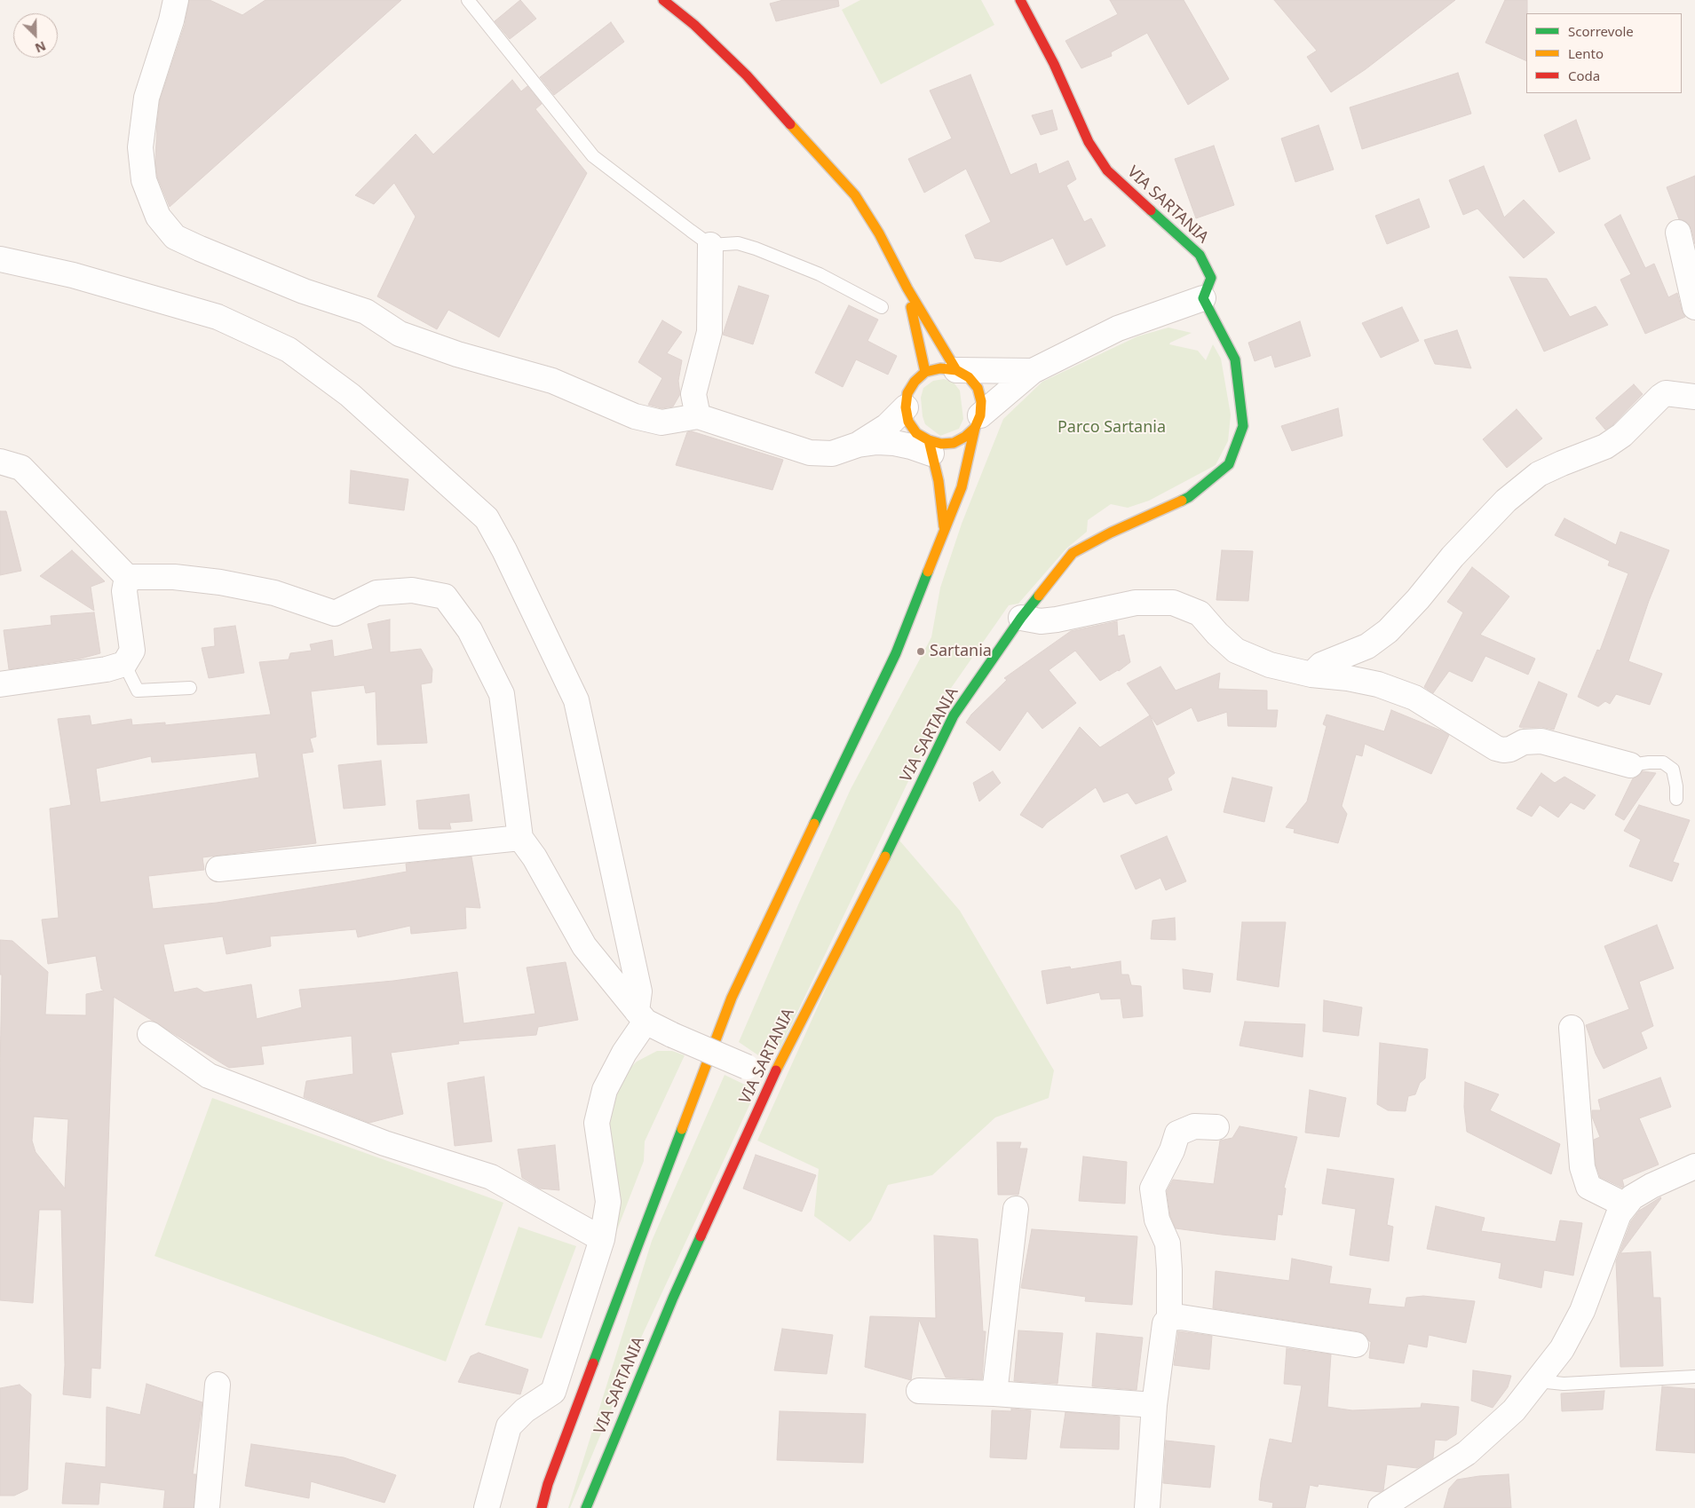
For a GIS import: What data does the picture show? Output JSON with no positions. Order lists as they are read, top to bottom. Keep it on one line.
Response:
{"streets":{"street":["VIA SARTANIA"]},"parks":["Parco Sartania"],"places":["Sartania"],"legend":["Scorrevole","Lento","Coda"],"north":"bottom right"}
